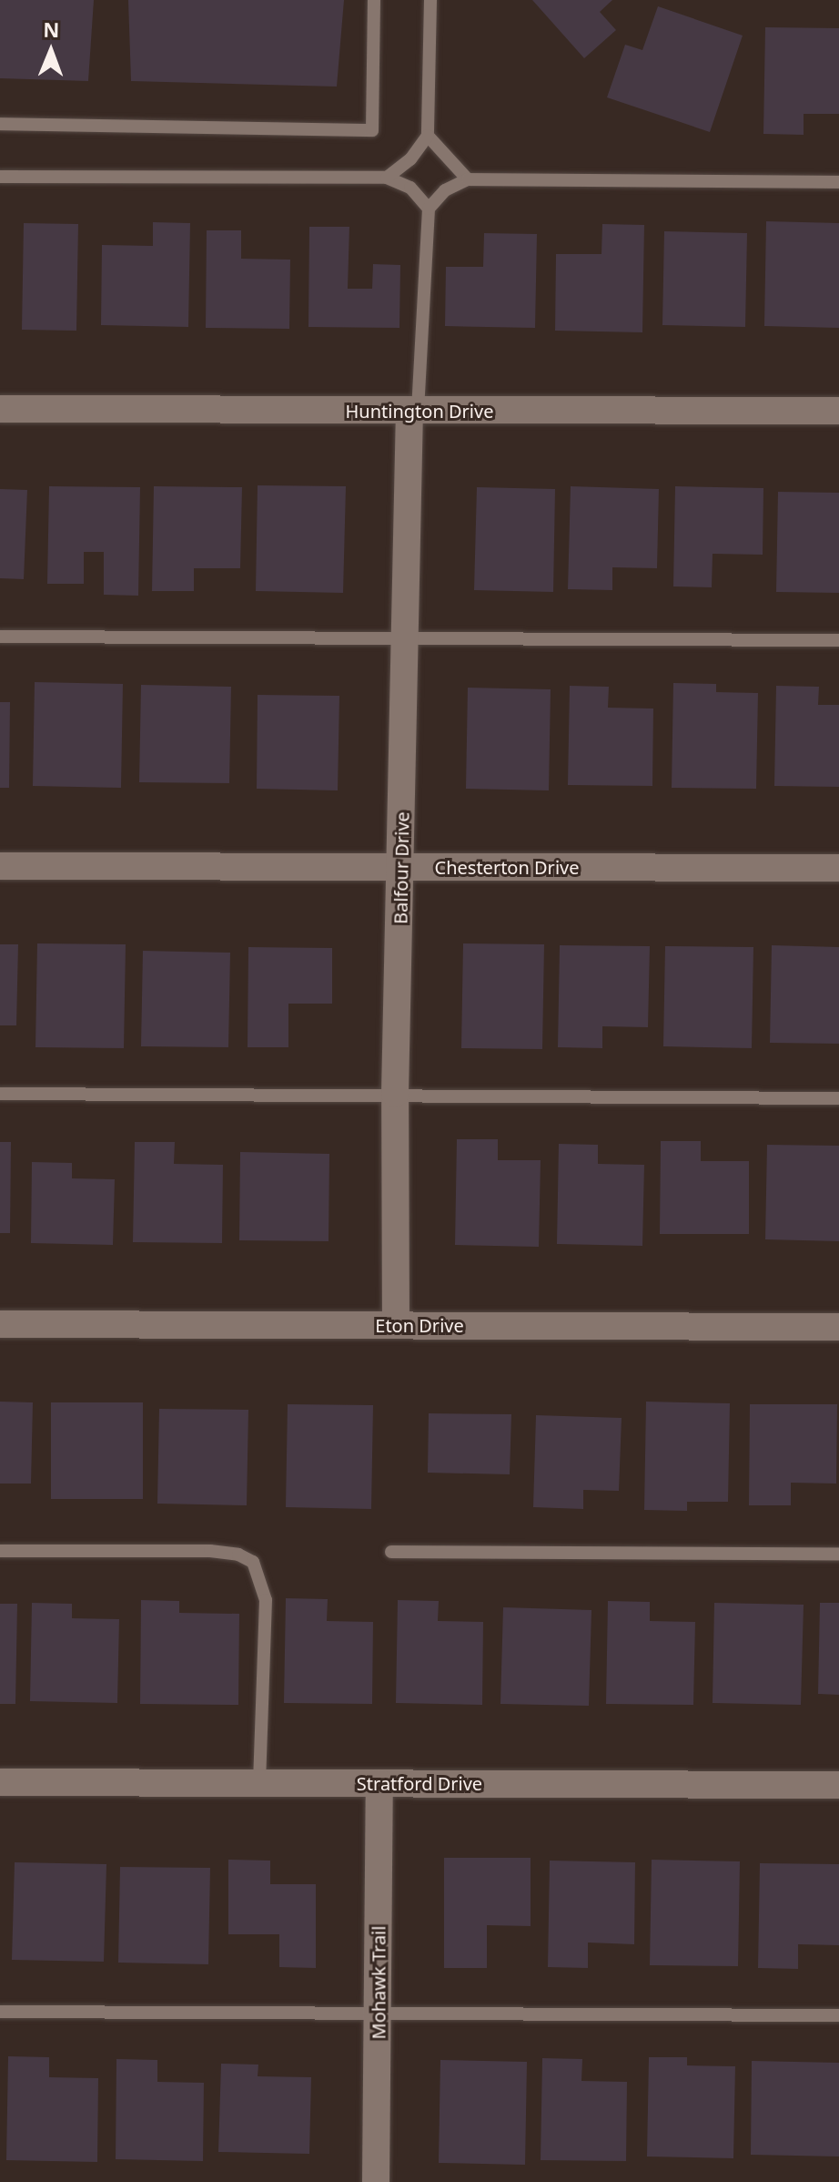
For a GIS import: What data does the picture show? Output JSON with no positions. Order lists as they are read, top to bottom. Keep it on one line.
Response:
{"streets":{"street":["Huntington Drive","Chesterton Drive","Balfour Drive","Eton Drive","Stratford Drive","Mohawk Trail"]},"crossings":[["Huntington Drive","Balfour Drive"],["Chesterton Drive","Balfour Drive"],["Balfour Drive","Eton Drive"],["Stratford Drive","Mohawk Trail"]],"north":"top"}
